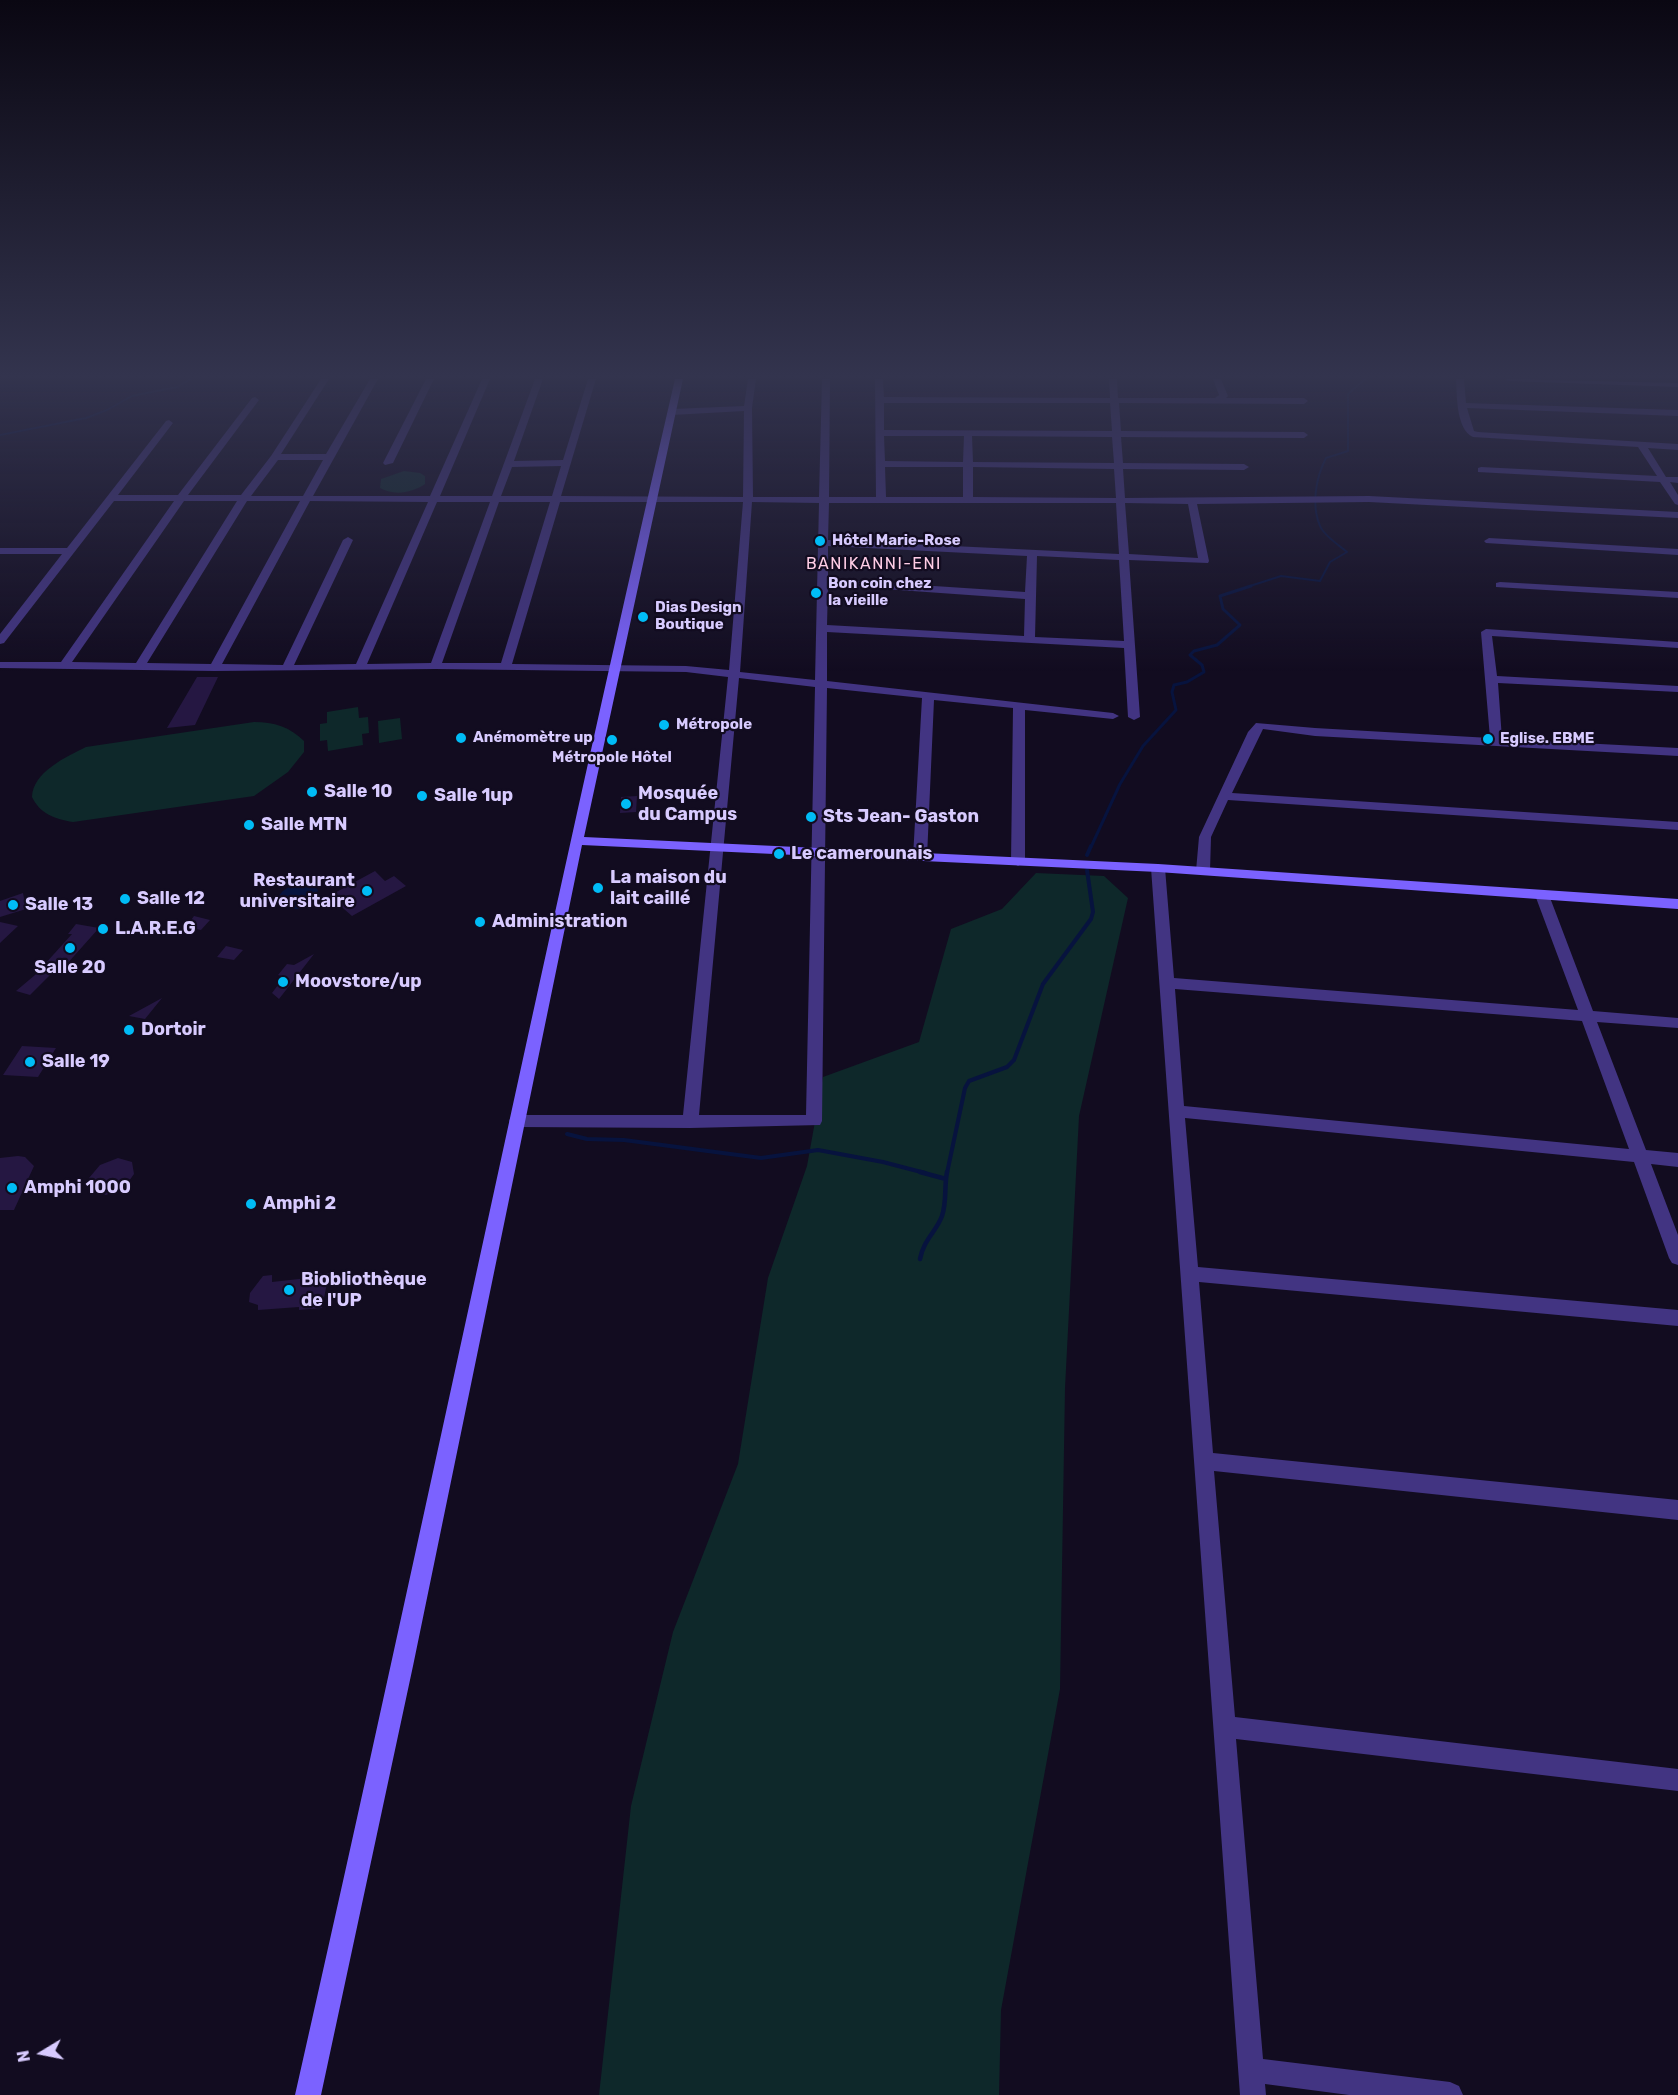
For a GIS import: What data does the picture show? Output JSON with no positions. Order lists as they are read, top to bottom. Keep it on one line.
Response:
{"districts":["BANIKANNI-ENI"],"places":["Hôtel Marie-Rose","Bon coin chez la vieille","Dias Design Boutique","Métropole","Anémomètre up","Eglise. EBME","Métropole Hôtel","Salle 10","Salle 1up","Mosquée du Campus","Sts Jean- Gaston","Salle MTN","Le camerounais","La maison du lait caillé","Restaurant universitaire","Salle 12","Salle 13","Administration","L.A.R.E.G","Salle 20","Moovstore/up","Dortoir","Salle 19","Amphi 1000","Amphi 2","Biobliothèque de l'UP"],"north":"left"}
